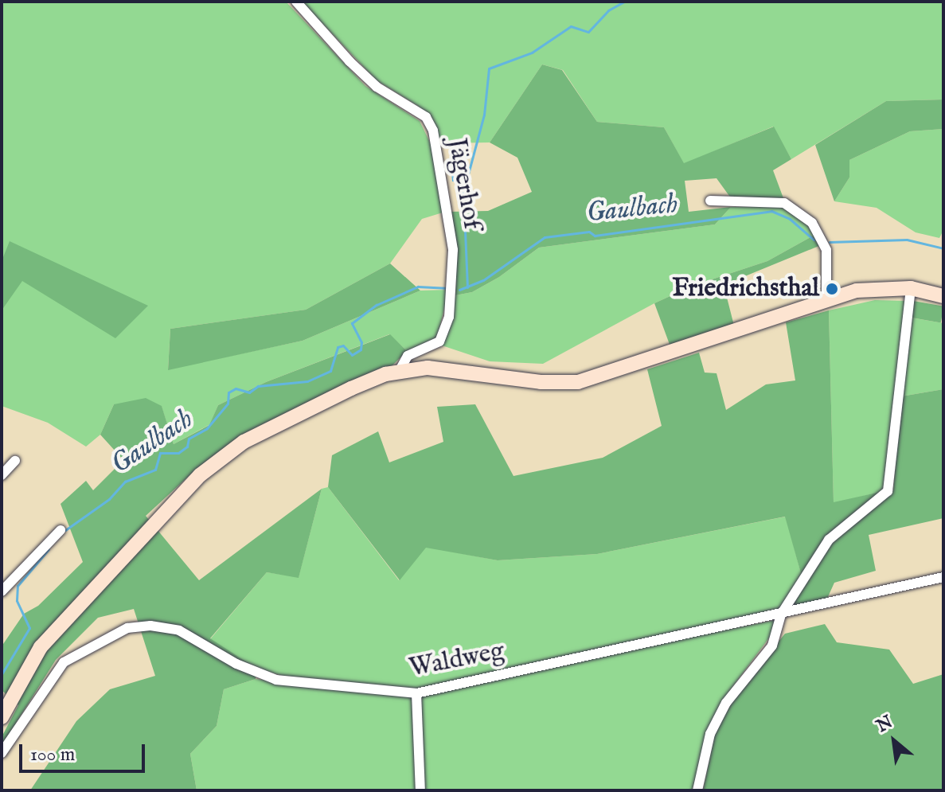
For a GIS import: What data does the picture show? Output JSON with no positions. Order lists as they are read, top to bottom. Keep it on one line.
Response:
{"streets":{"street":["Jägerhof","Waldweg"]},"water":["Gaulbach"],"places":["Friedrichsthal"],"scale_bar":"100 m","north":"top left"}
